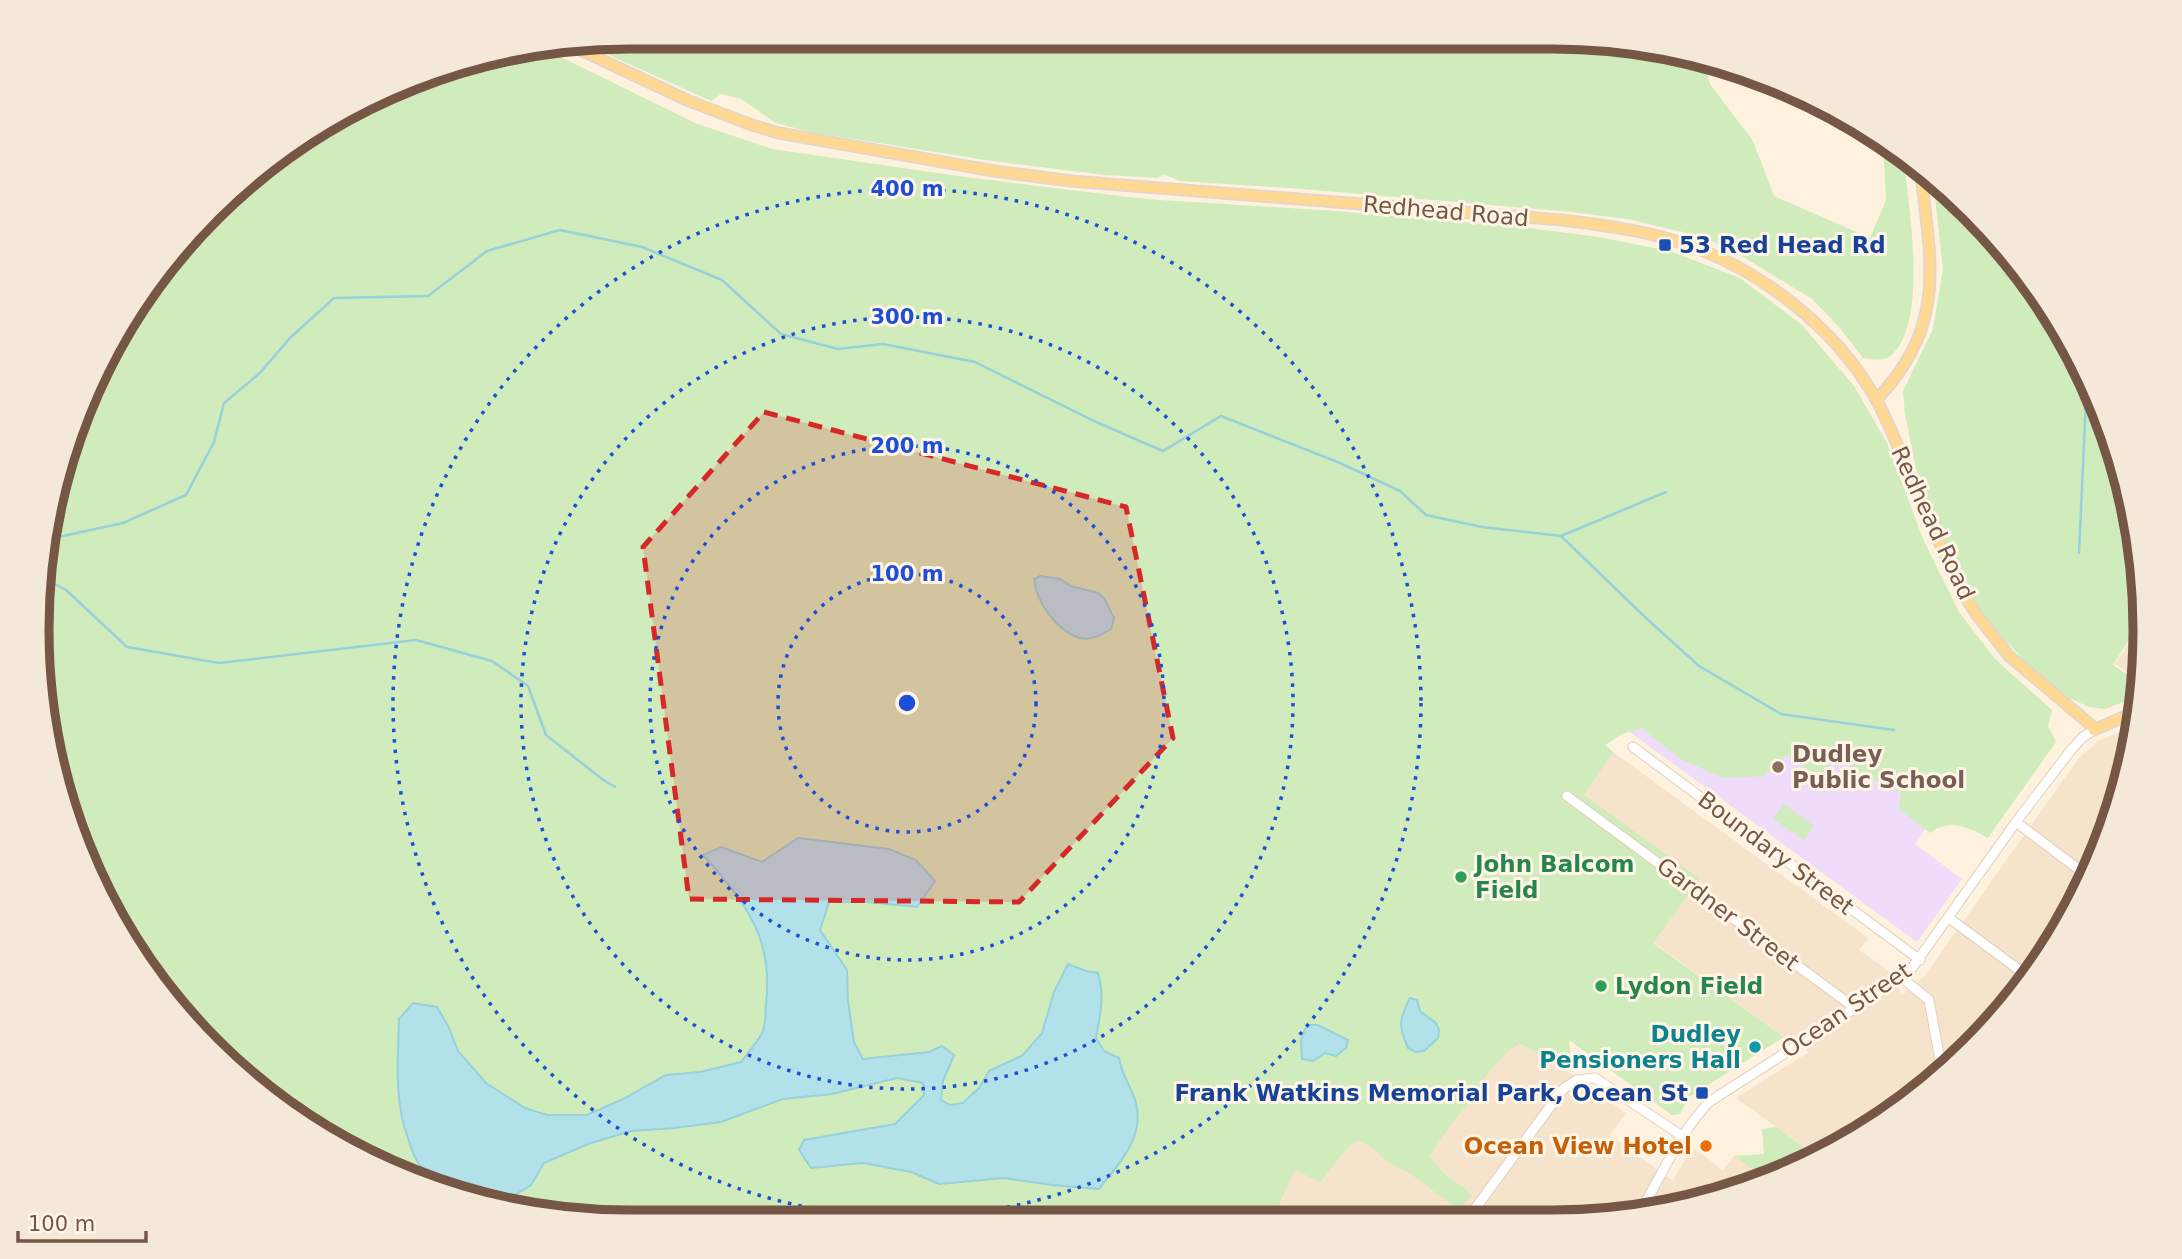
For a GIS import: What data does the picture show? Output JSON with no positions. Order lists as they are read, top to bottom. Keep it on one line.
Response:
{"streets":{"main road":["Redhead Road"],"street":["Boundary Street","Gardner Street","Ocean Street"]},"crossings":[["Redhead Road","Ocean Street"],["Boundary Street","Ocean Street"],["Gardner Street","Ocean Street"]],"places":{"transit":["53 Red Head Rd","Frank Watkins Memorial Park, Ocean St"],"other":["Dudley Public School","John Balcom Field","Lydon Field","Dudley Pensioners Hall","Ocean View Hotel"]},"scale_bar":"100 m","rings":["400 m","300 m","200 m","100 m"]}
